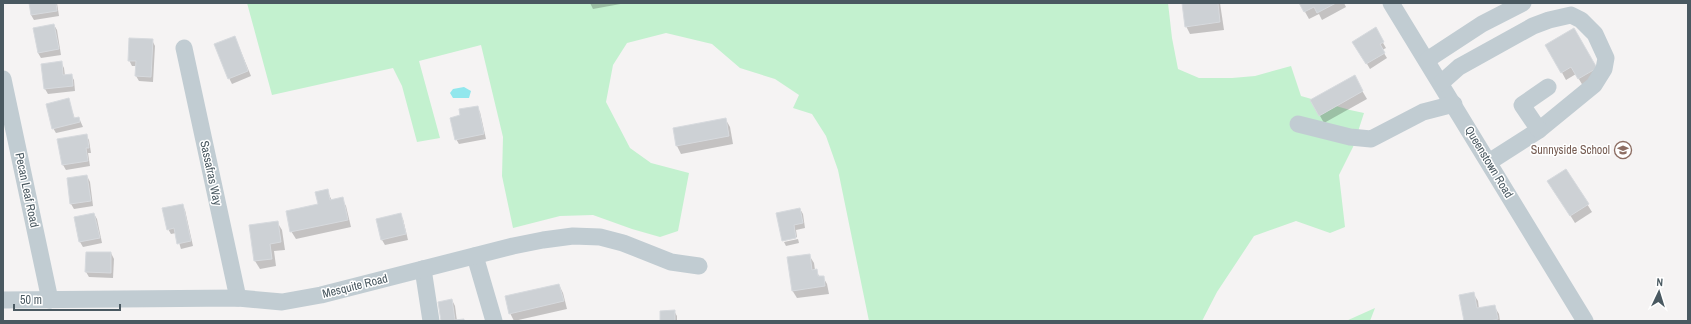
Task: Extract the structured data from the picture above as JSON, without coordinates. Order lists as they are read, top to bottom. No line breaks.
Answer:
{"streets":{"street":["Queenstown Road","Sassafras Way","Pecan Leaf Road","Mesquite Road"]},"crossings":[["Sassafras Way","Mesquite Road"],["Pecan Leaf Road","Mesquite Road"]],"places":{"school or university":["Sunnyside School"]},"scale_bar":"50 m","north":"top"}
